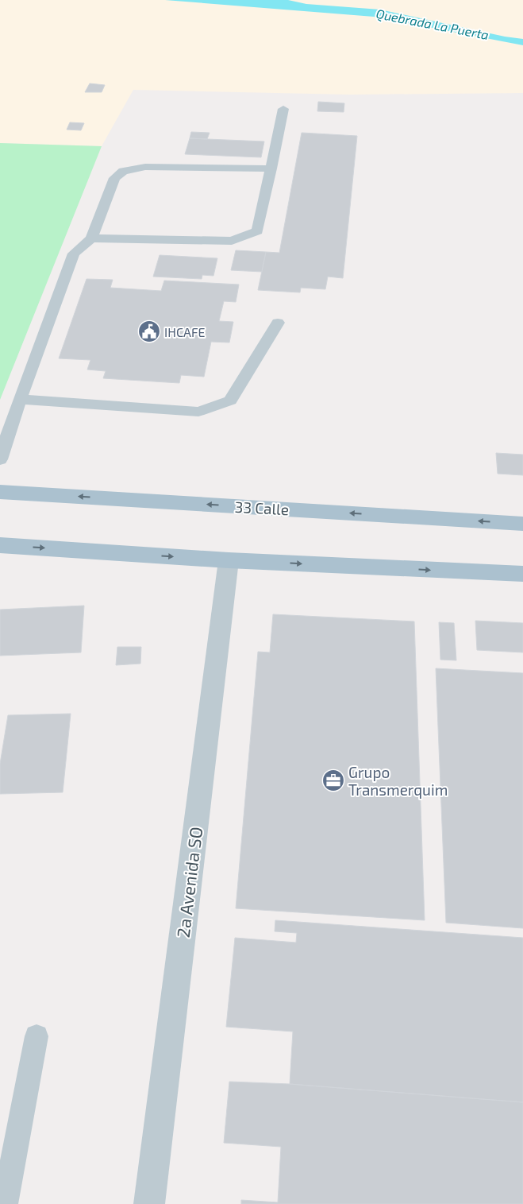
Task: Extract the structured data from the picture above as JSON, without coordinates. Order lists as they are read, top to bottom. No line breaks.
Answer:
{"streets":{"main road":["33 Calle"],"street":["2a Avenida SO"]},"water":["Quebrada La Puerta"],"places":{"public building":["IHCAFE"],"office":["Grupo Transmerquim"]}}
